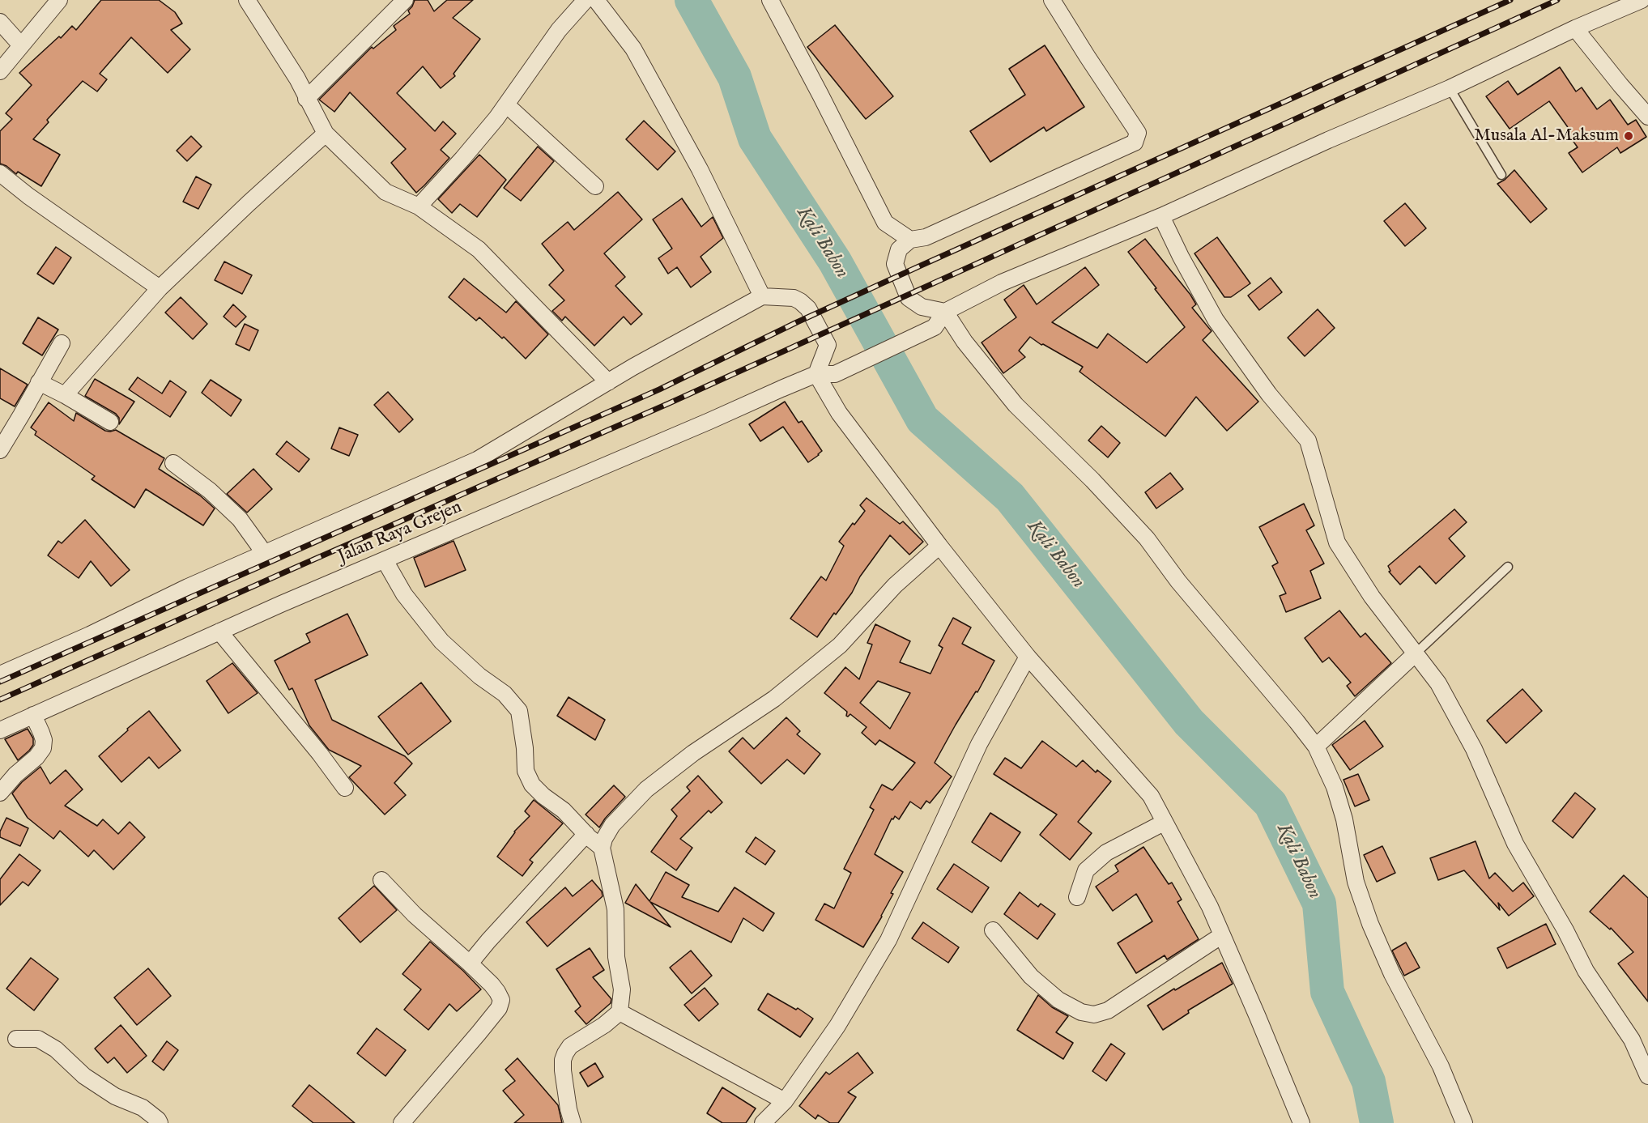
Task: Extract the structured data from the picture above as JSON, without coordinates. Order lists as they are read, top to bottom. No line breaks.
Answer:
{"streets":{"street":["Jalan Raya Grejen"]},"water":["Kali Babon"],"places":["Musala Al-Maksum"]}
